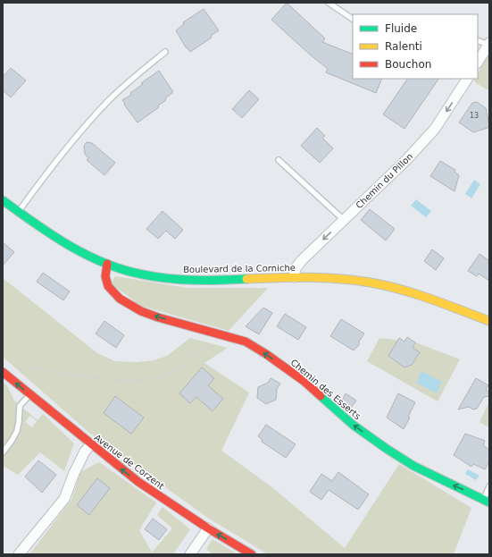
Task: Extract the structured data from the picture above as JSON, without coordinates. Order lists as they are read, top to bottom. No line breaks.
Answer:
{"streets":{"street":["Chemin du Pillon","Boulevard de la Corniche","Chemin des Esserts","Avenue de Corzent"]},"crossings":[["Chemin du Pillon","Boulevard de la Corniche"],["Boulevard de la Corniche","Chemin des Esserts"]],"one_way":["Chemin du Pillon","Chemin des Esserts","Avenue de Corzent"],"house_numbers":["13"],"legend":["Fluide","Ralenti","Bouchon"]}
